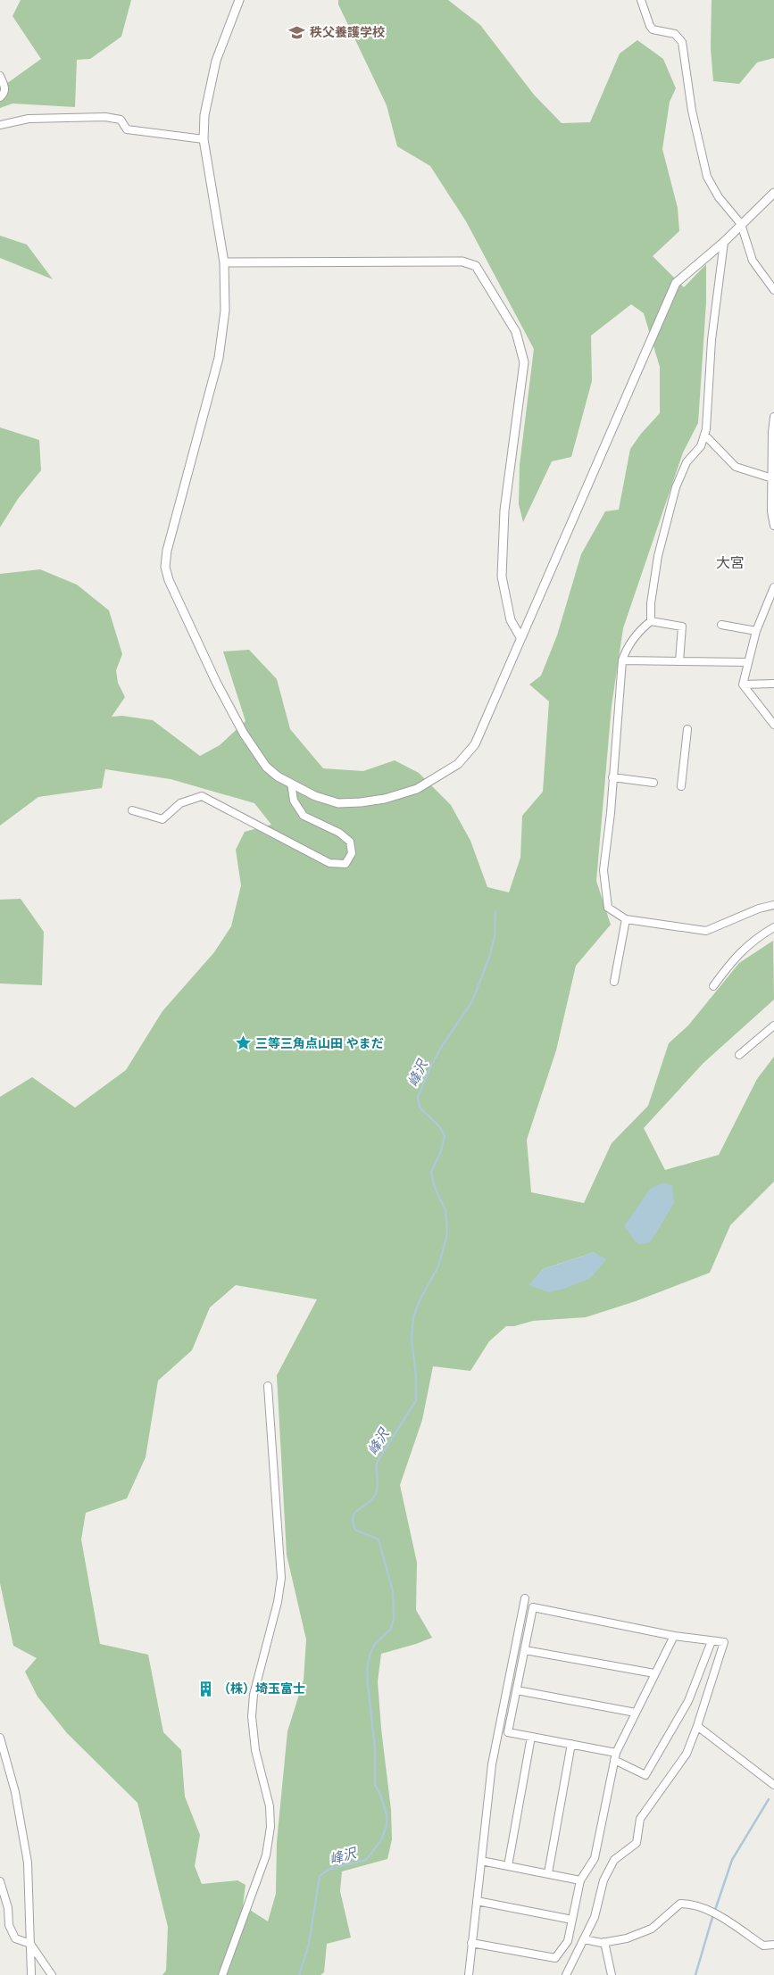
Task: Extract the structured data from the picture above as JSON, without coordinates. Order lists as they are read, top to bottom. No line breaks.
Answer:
{"districts":["大宮"],"water":["峰沢"],"places":{"school or university":["秩父養護学校"],"place":["三等三角点山田 やまだ"],"building":["（株）埼玉富士"]}}
